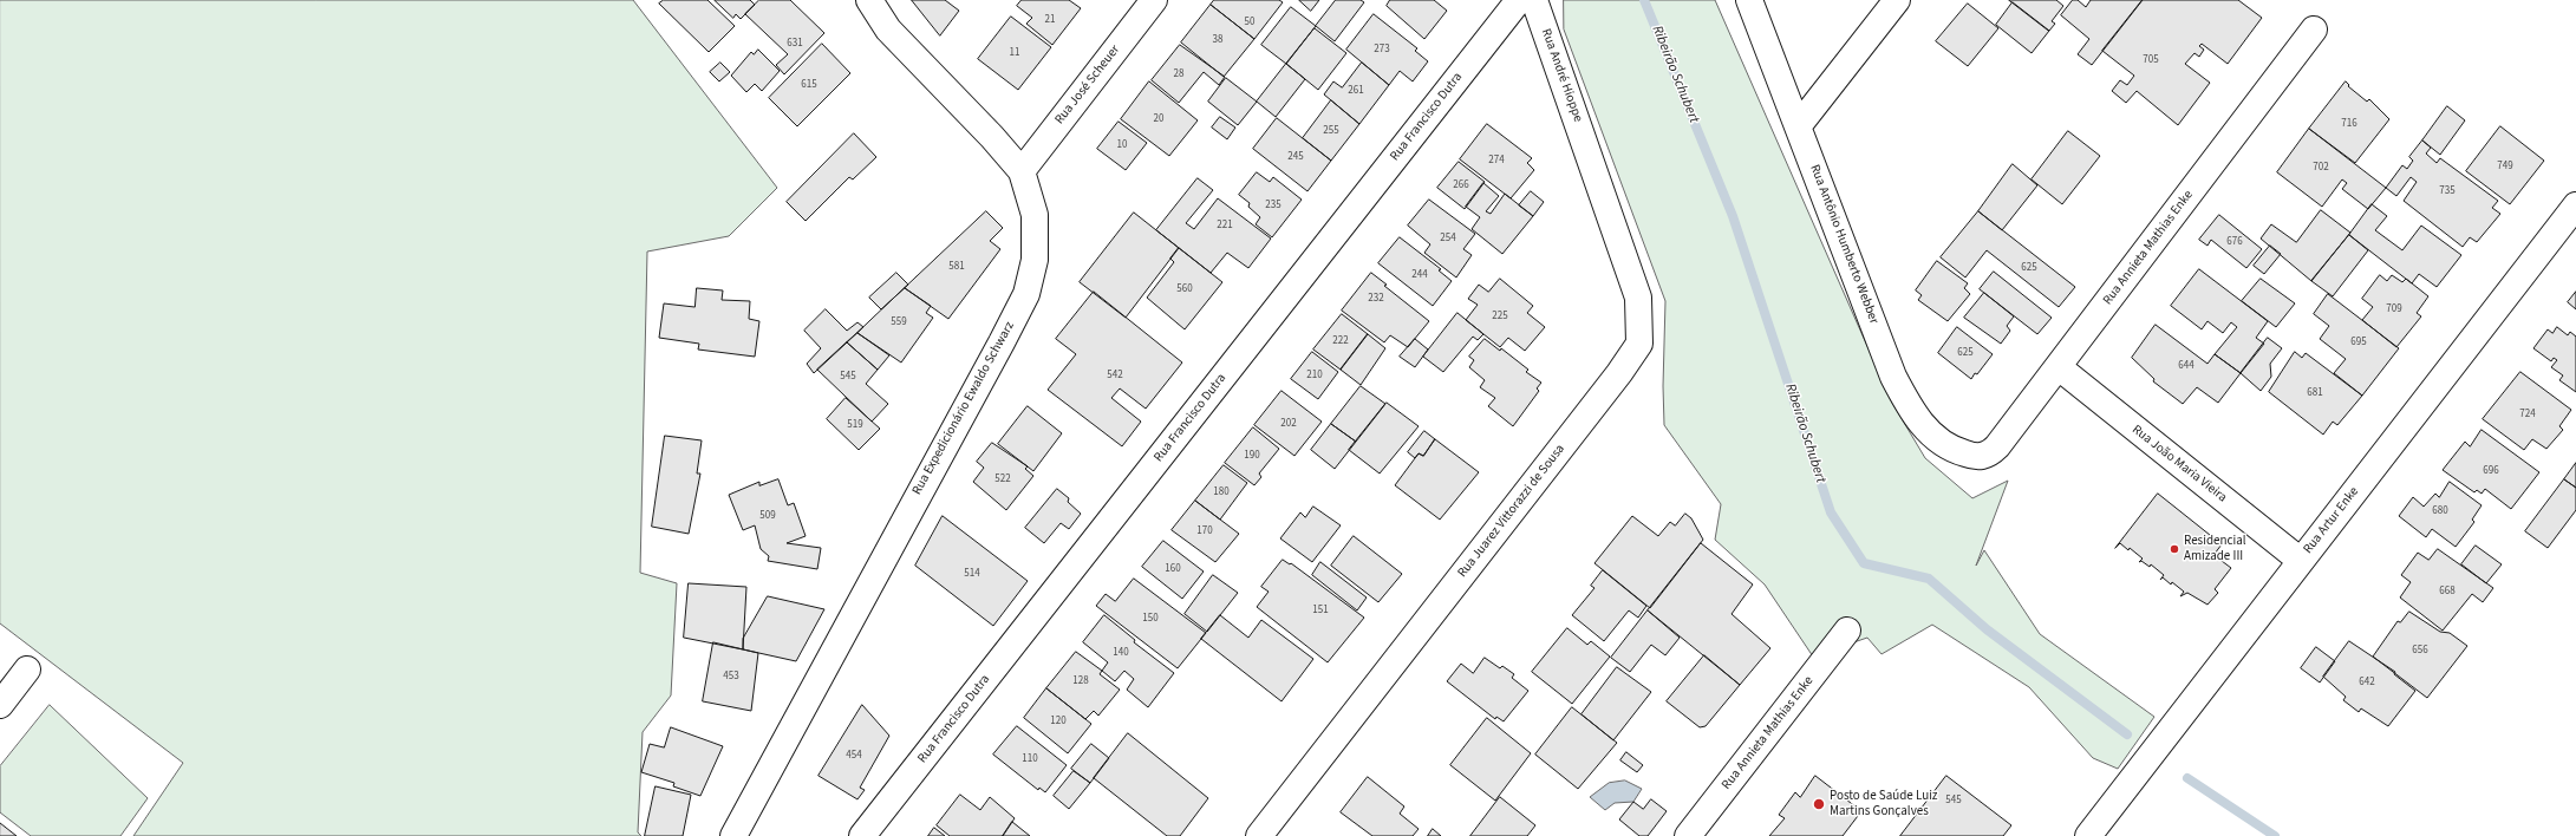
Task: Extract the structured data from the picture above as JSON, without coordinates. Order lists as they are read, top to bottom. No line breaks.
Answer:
{"streets":{"street":["Rua André Hioppe","Rua José Scheuer","Rua Francisco Dutra","Rua Antônio Humberto Webber","Rua Annieta Mathias Enke","Rua Expedicionário Ewaldo Schwarz","Rua João Maria Vieira","Rua Juarez Vittorazzi de Sousa","Rua Artur Enke"]},"crossings":[["Rua André Hioppe","Rua Juarez Vittorazzi de Sousa"],["Rua José Scheuer","Rua Expedicionário Ewaldo Schwarz"],["Rua Antônio Humberto Webber","Rua Annieta Mathias Enke"],["Rua Annieta Mathias Enke","Rua João Maria Vieira"],["Rua João Maria Vieira","Rua Artur Enke"]],"water":["Ribeirão Schubert"],"places":["Residencial Amizade III","Posto de Saúde Luiz Martins Gonçalves"],"house_numbers":["21","50","38","631","273","11","705","28","615","261","20","716","255","10","245","274","749","702","266","735","235","221","254","676","581","625","244","560","232","709","225","559","222","695","625","644","542","210","545","681","724","202","519","190","696","522","180","680","509","170","160","514","668","151","150","656","140","453","128","642","120","454","110","545"]}
